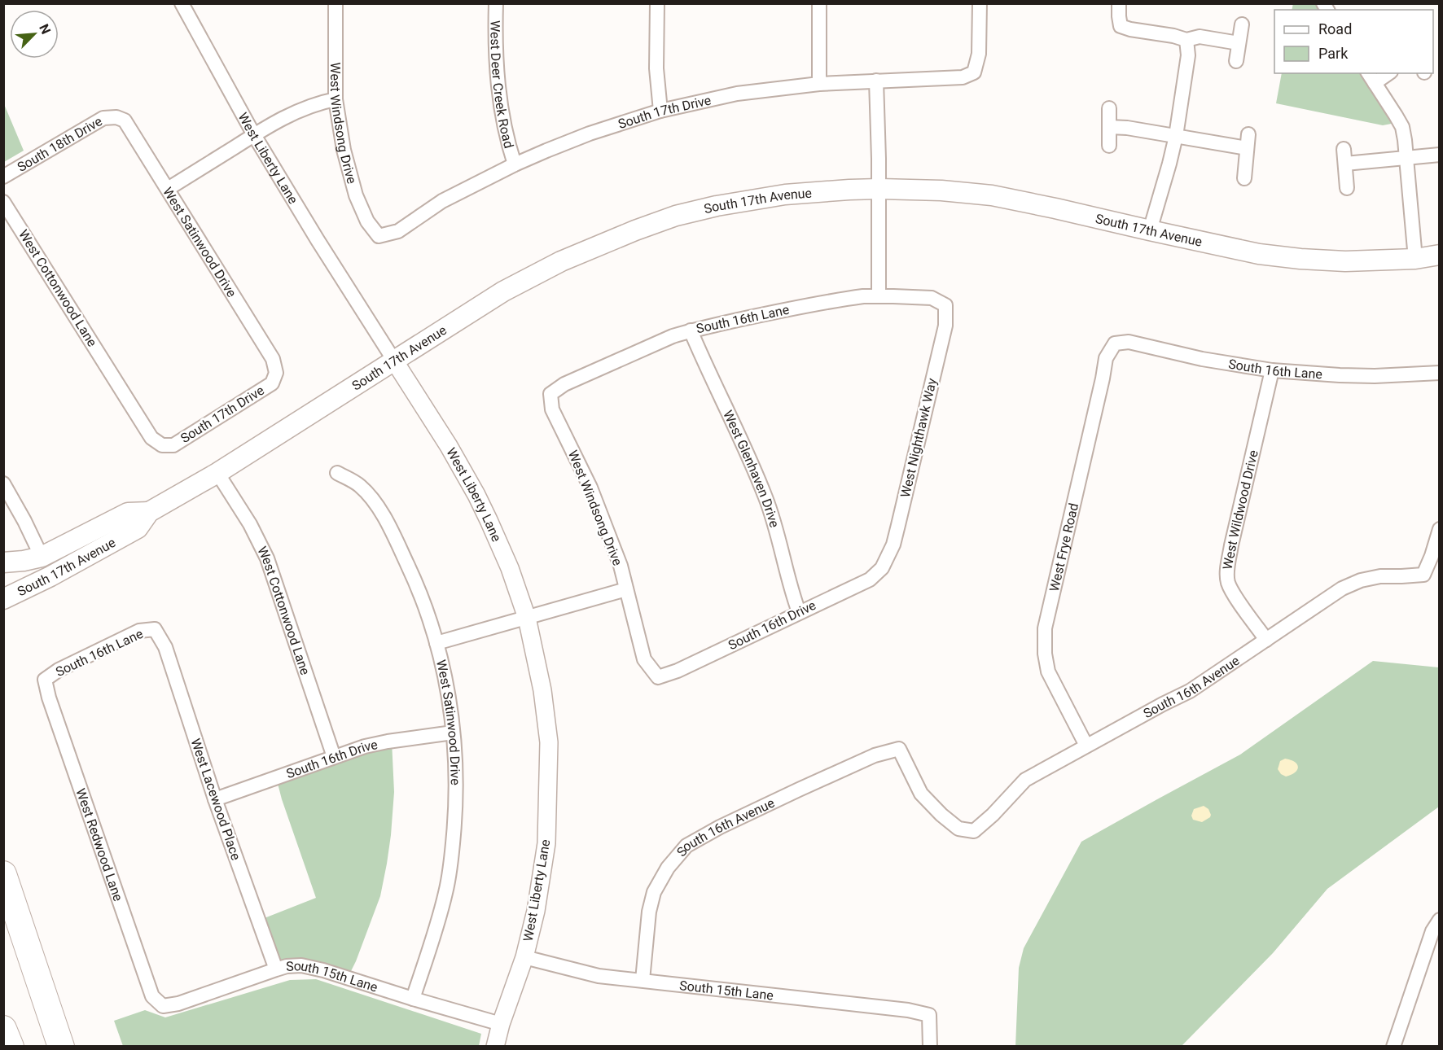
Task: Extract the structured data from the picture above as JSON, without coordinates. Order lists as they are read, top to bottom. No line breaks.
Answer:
{"streets":{"main road":["South 17th Avenue"],"street":["West Deer Creek Road","South 17th Drive","West Windsong Drive","South 18th Drive","West Liberty Lane","West Satinwood Drive","West Cottonwood Lane","South 16th Lane","West Nighthawk Way","West Glenhaven Drive","West Wildwood Drive","West Frye Road","South 16th Drive","South 16th Avenue","West Lacewood Place","West Redwood Lane","South 15th Lane"]},"crossings":[["West Deer Creek Road","South 17th Drive"],["South 17th Drive","West Windsong Drive"],["South 17th Drive","West Satinwood Drive"],["South 17th Drive","West Cottonwood Lane"],["West Windsong Drive","South 16th Lane"],["West Windsong Drive","South 16th Drive"],["South 18th Drive","West Satinwood Drive"],["West Liberty Lane","South 17th Avenue"],["West Liberty Lane","South 15th Lane"],["South 17th Avenue","West Cottonwood Lane"],["West Satinwood Drive","South 16th Drive"],["West Satinwood Drive","South 15th Lane"],["West Cottonwood Lane","South 16th Drive"],["South 16th Lane","West Nighthawk Way"],["South 16th Lane","West Glenhaven Drive"],["South 16th Lane","West Wildwood Drive"],["South 16th Lane","West Frye Road"],["South 16th Lane","West Lacewood Place"],["South 16th Lane","West Redwood Lane"],["West Nighthawk Way","South 16th Drive"],["West Glenhaven Drive","South 16th Drive"],["West Wildwood Drive","South 16th Avenue"],["West Frye Road","South 16th Avenue"],["South 16th Drive","West Lacewood Place"],["South 16th Avenue","South 15th Lane"],["West Lacewood Place","South 15th Lane"],["West Redwood Lane","South 15th Lane"]],"legend":["Road","Park"],"north":"top right"}
